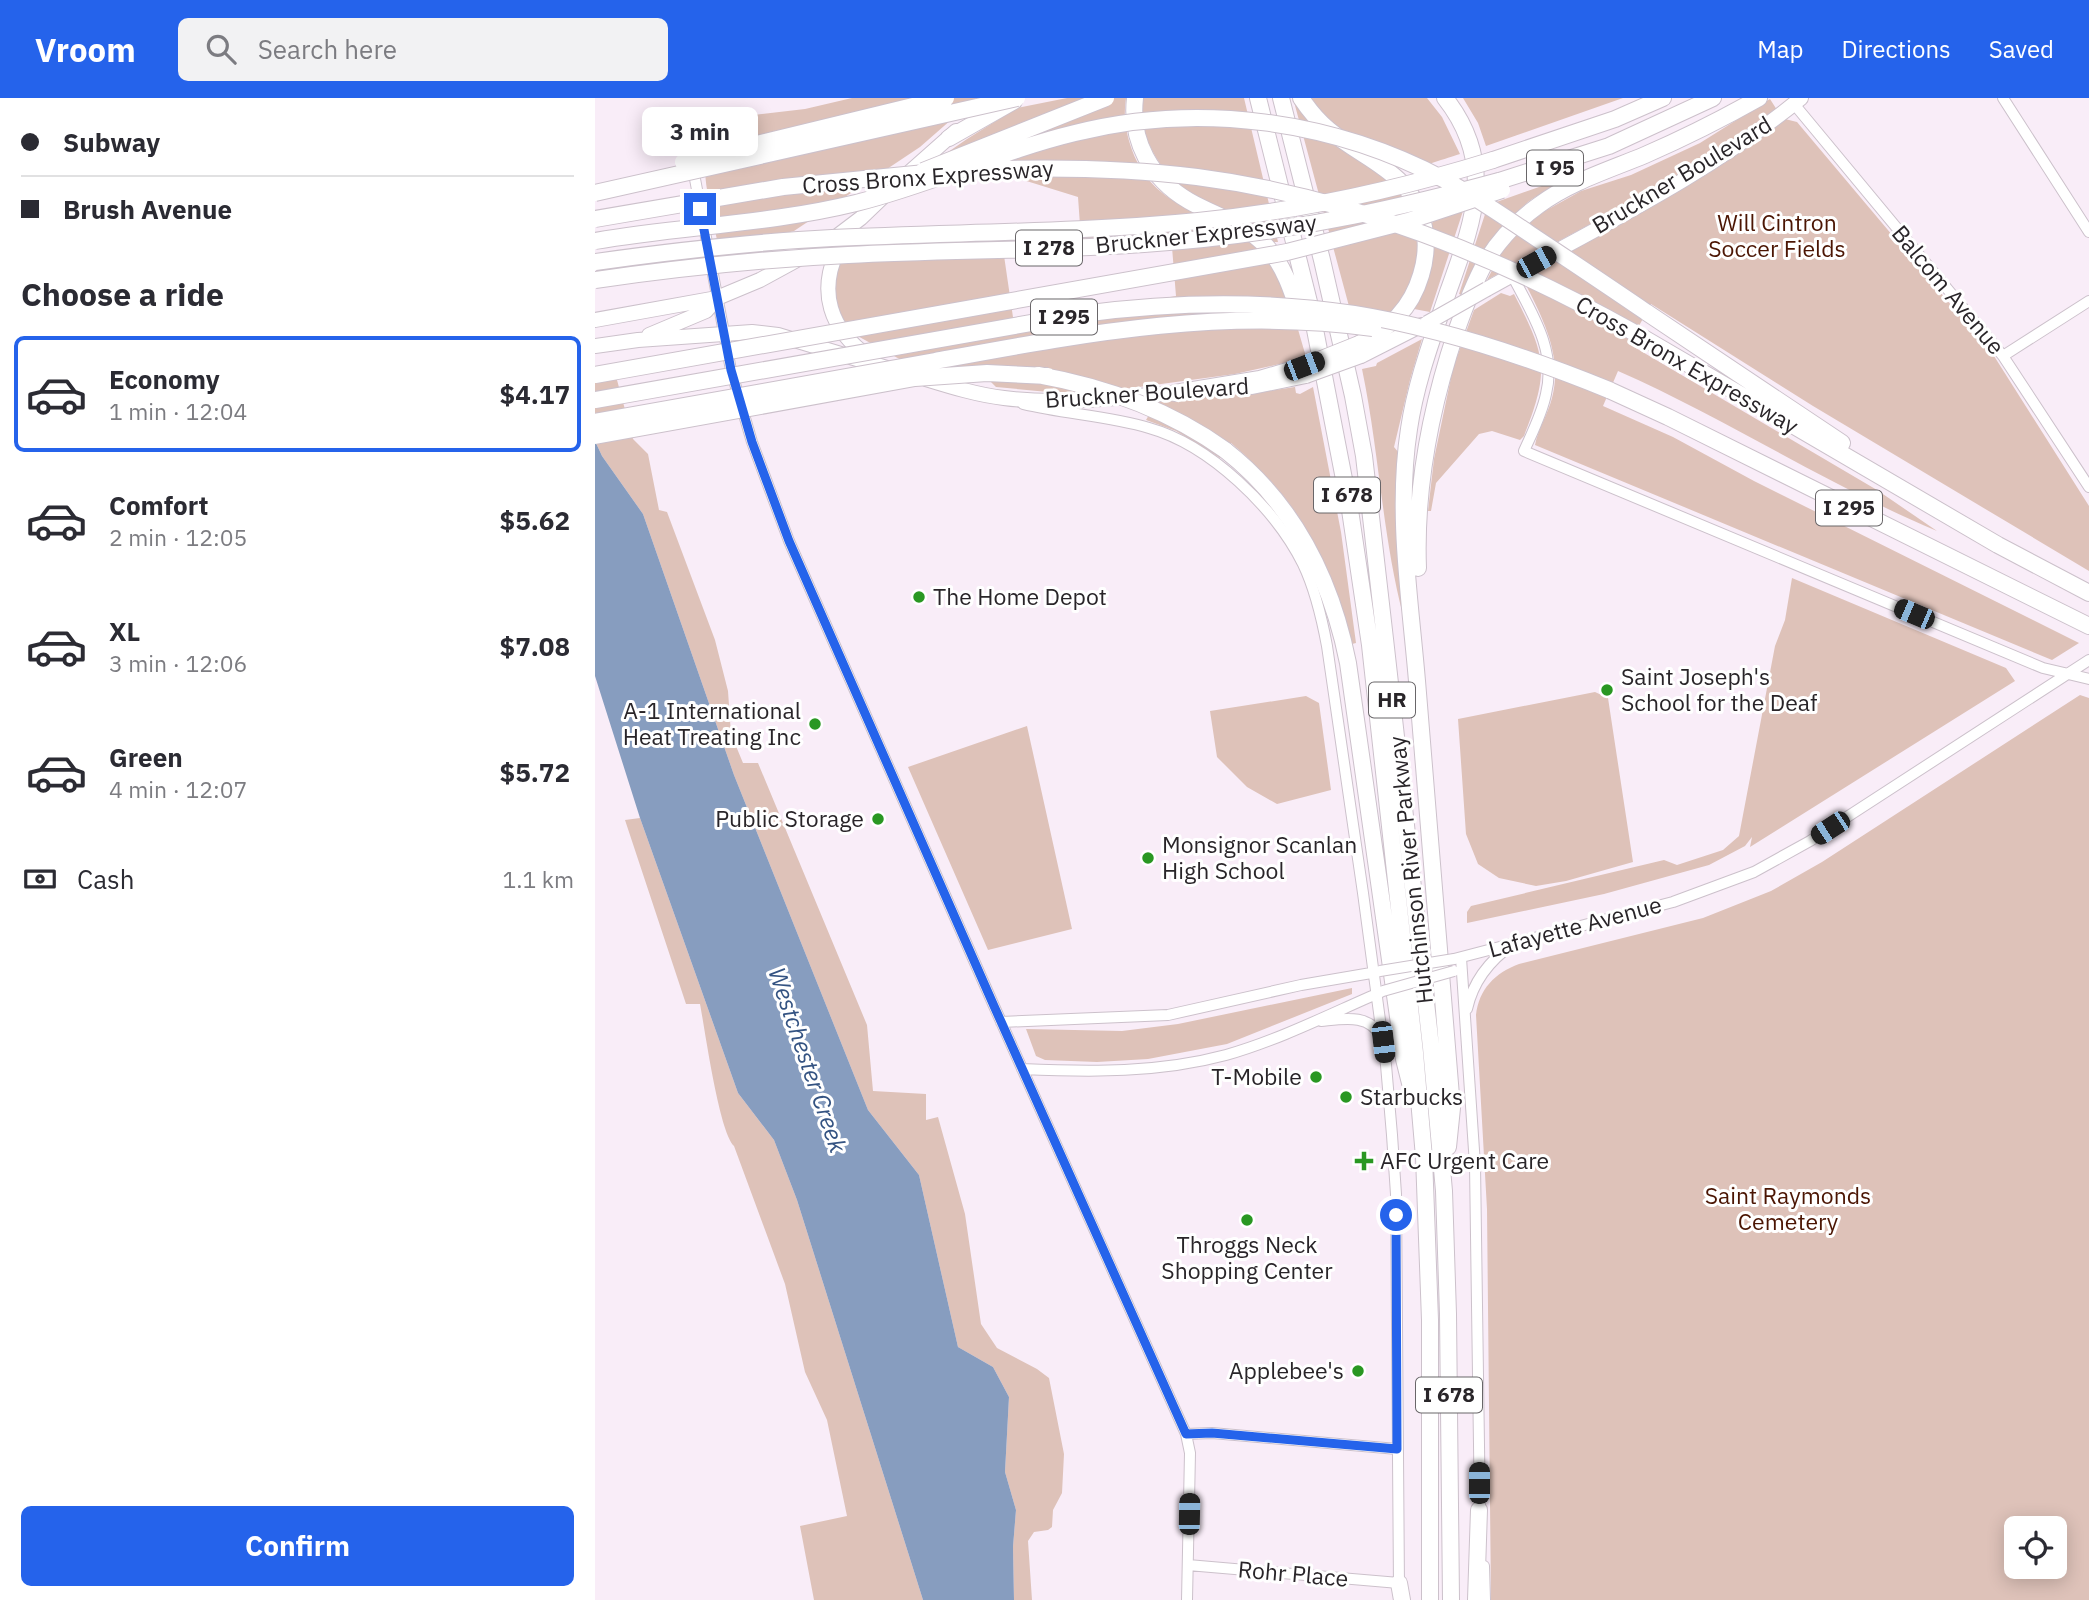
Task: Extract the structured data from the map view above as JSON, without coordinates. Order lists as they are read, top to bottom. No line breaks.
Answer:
{"streets":{"highway":["I 95","Cross Bronx Expressway","Bruckner Expressway","I 278","I 295","I 678","HR","Hutchinson River Parkway"],"main road":["Bruckner Boulevard"],"street":["Balcom Avenue","Lafayette Avenue","Rohr Place"]},"crossings":[["I 95","Bruckner Expressway"],["Bruckner Boulevard","Balcom Avenue"],["I 678","Hutchinson River Parkway"]],"water":["Westchester Creek"],"parks":["Will Cintron Soccer Fields","Saint Raymonds Cemetery"],"places":{"other":["The Home Depot","Saint Joseph's School for the Deaf","A-1 International Heat Treating Inc","Public Storage","Monsignor Scanlan High School","T-Mobile","Starbucks","Throggs Neck Shopping Center","Applebee's"],"health":["AFC Urgent Care"]},"page":{"header":"Vroom","search":"Search here","nav":["Map","Directions","Saved"],"banner":["Subway","Brush Avenue"],"bubble":"3 min","heading":"Choose a ride","list":[{"name":"Economy","note":"1 min · 12:04","value":"$4.17"},{"name":"Comfort","note":"2 min · 12:05","value":"$5.62"},{"name":"XL","note":"3 min · 12:06","value":"$7.08"},{"name":"Green","note":"4 min · 12:07","value":"$5.72"}],"pay":["Cash","1.1 km"],"buttons":"Confirm"}}
